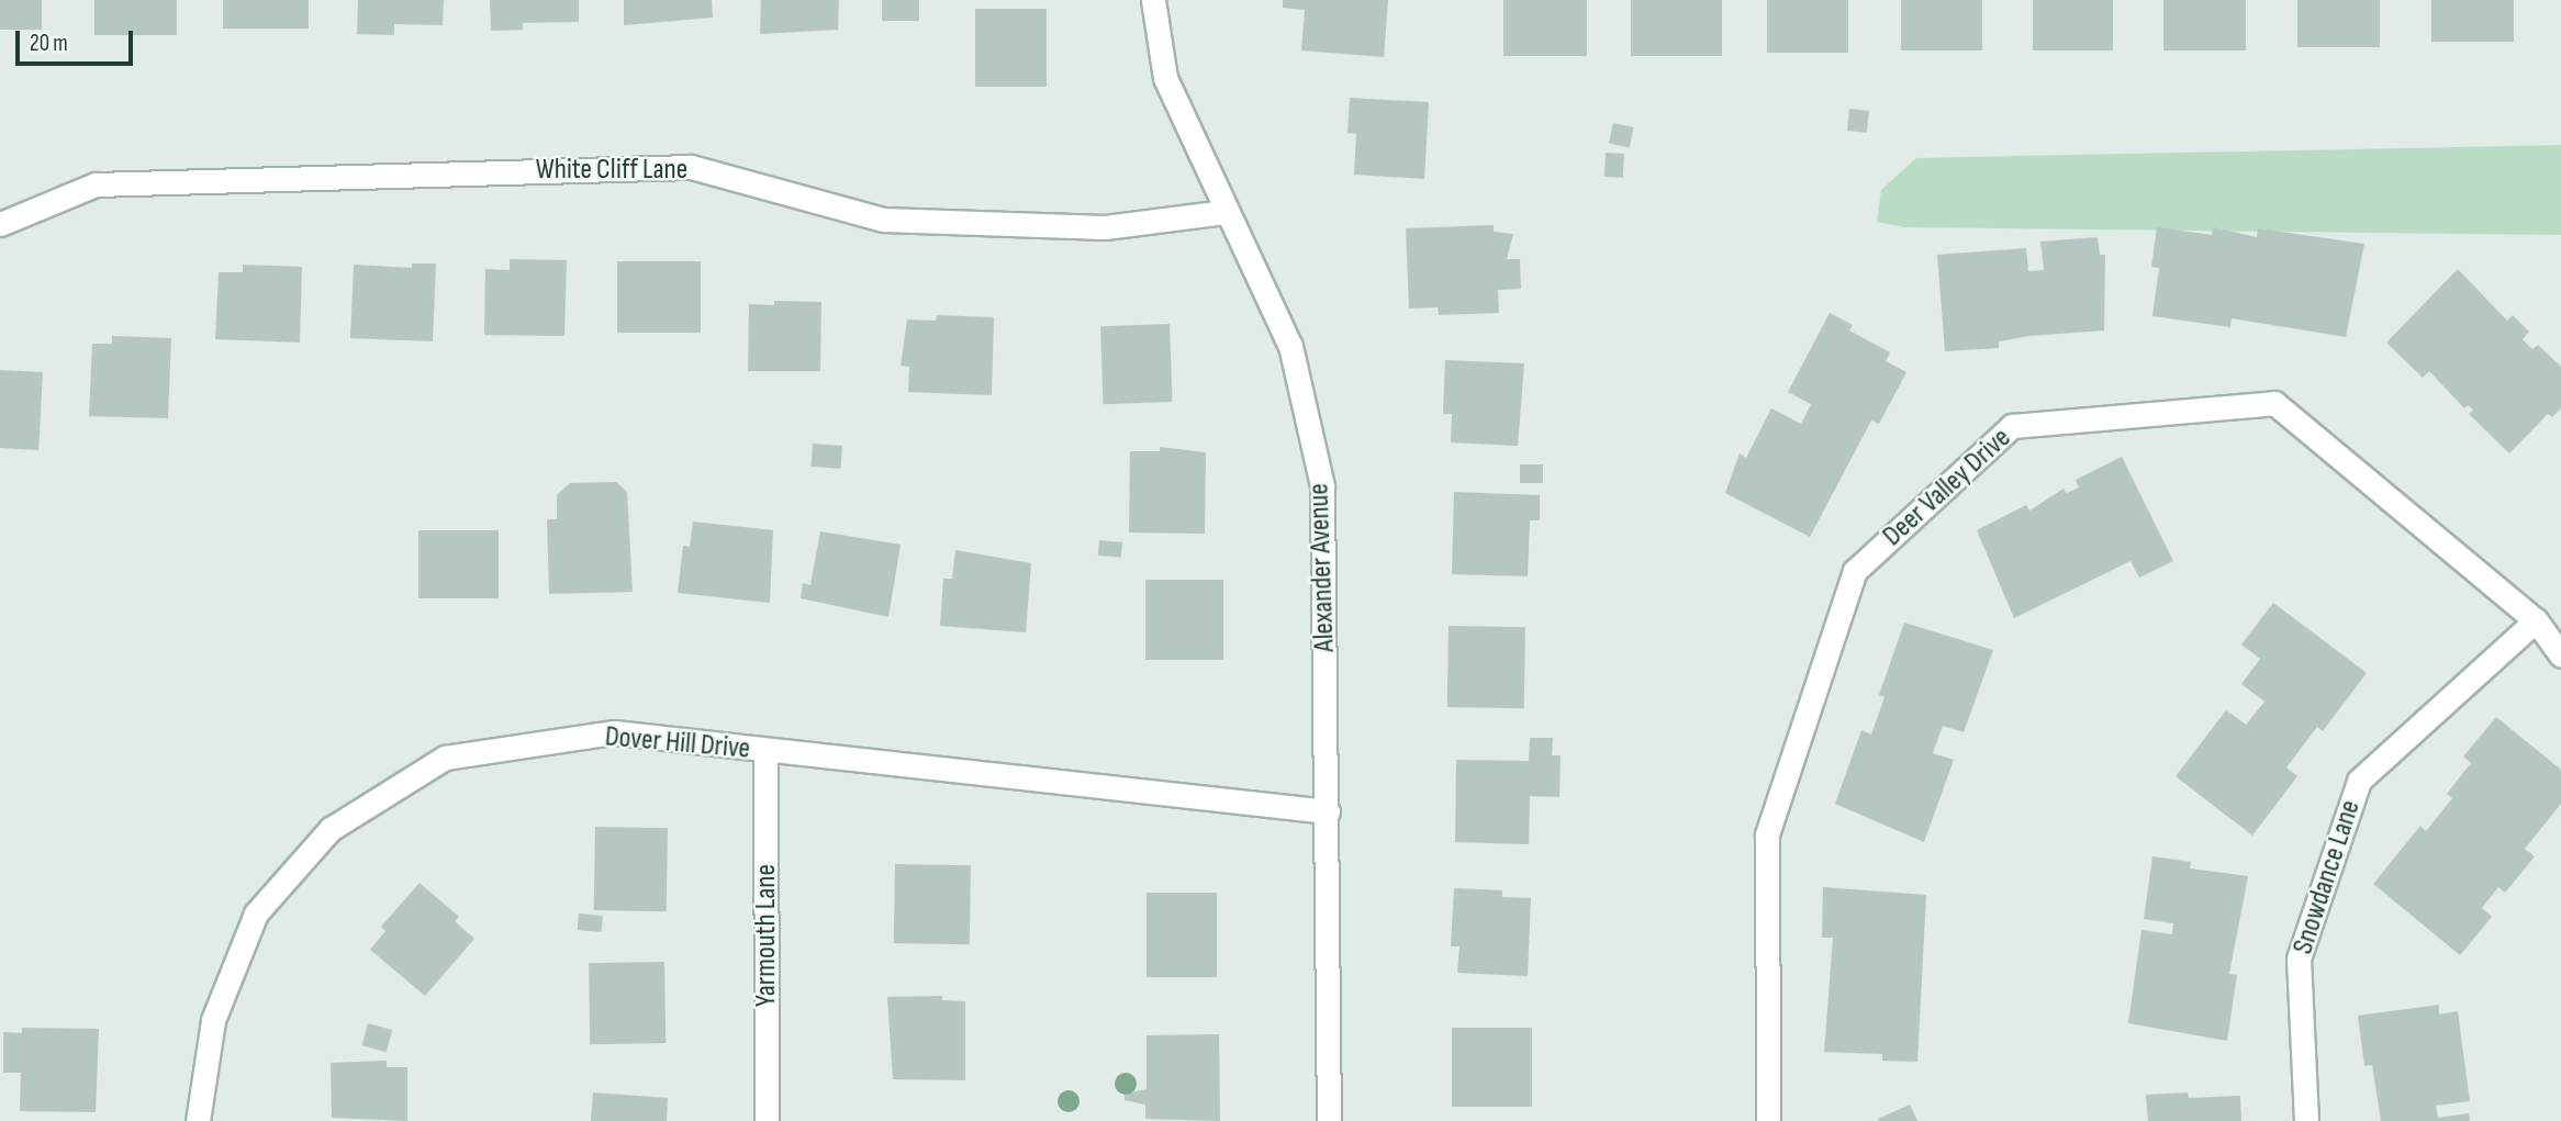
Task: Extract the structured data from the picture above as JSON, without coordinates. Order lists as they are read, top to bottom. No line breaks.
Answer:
{"streets":{"street":["White Cliff Lane","Deer Valley Drive","Alexander Avenue","Dover Hill Drive","Snowdance Lane","Yarmouth Lane"]},"crossings":[["White Cliff Lane","Alexander Avenue"],["Deer Valley Drive","Snowdance Lane"],["Alexander Avenue","Dover Hill Drive"],["Dover Hill Drive","Yarmouth Lane"]],"scale_bar":"20 m"}
